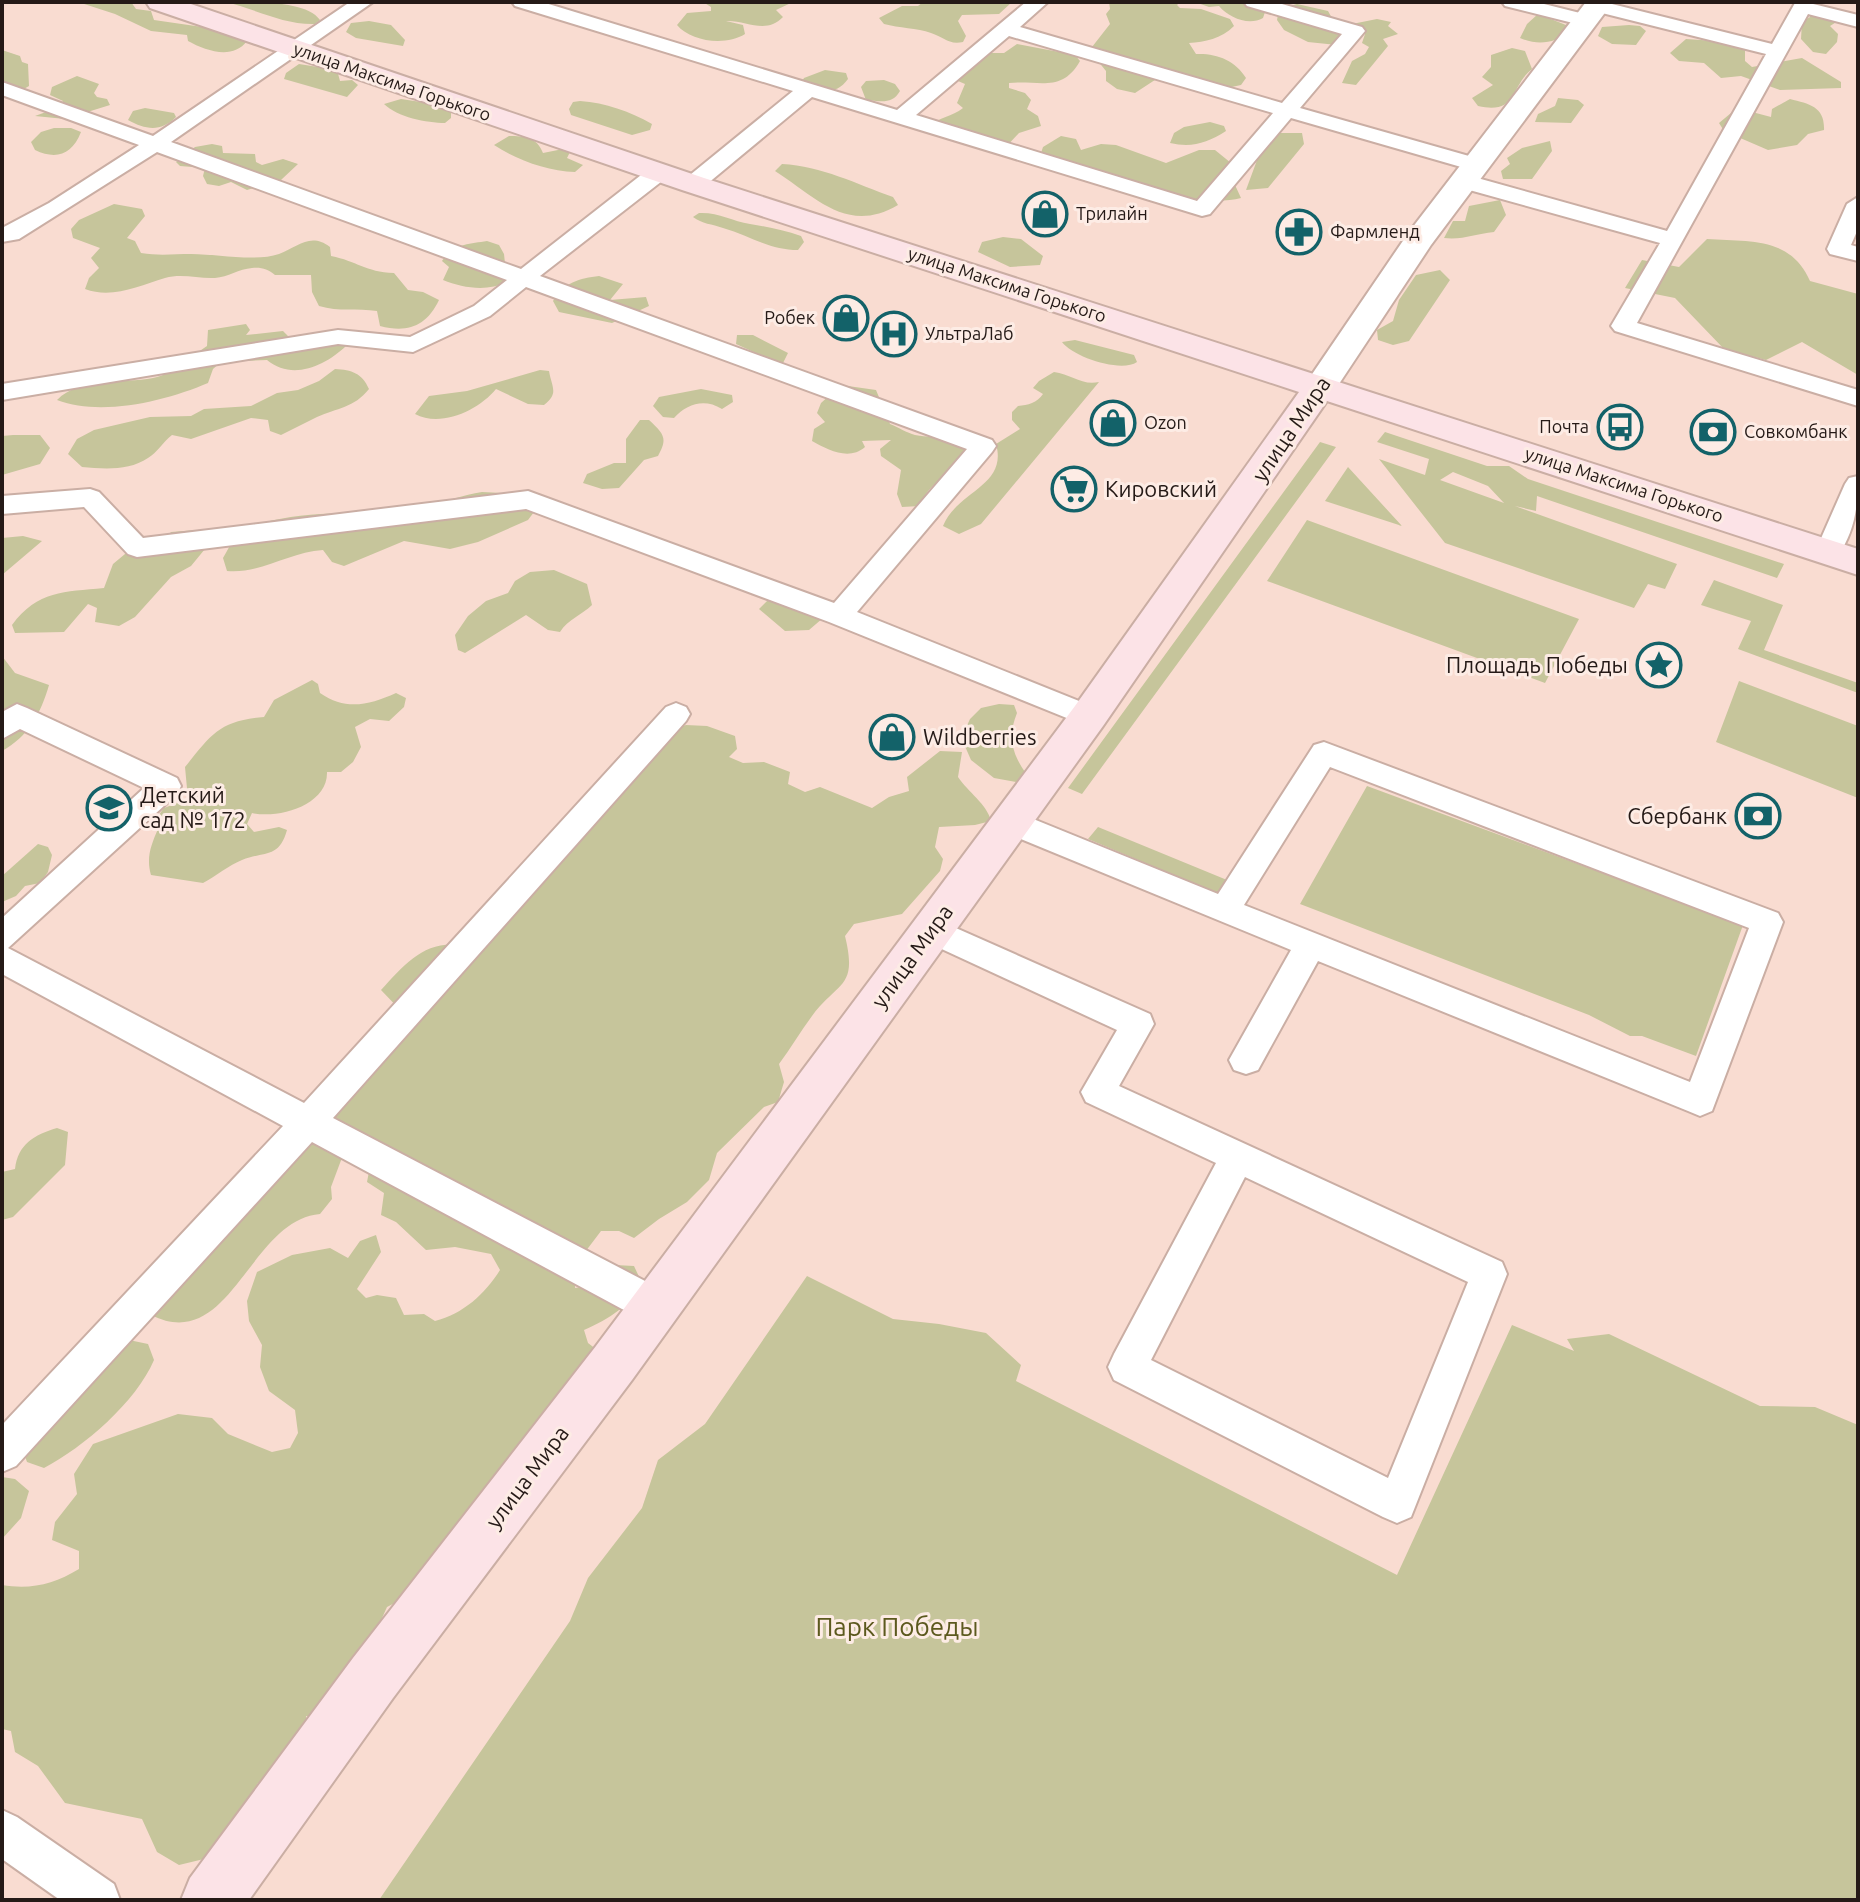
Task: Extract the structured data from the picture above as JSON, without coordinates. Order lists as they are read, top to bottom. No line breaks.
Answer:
{"streets":{"main road":["улица Максима Горького","улица Мира"]},"crossings":[["улица Максима Горького","улица Мира"]],"parks":["Парк Победы"],"places":{"shop":["Трилайн","Робек","Ozon","Wildberries"],"pharmacy":["Фармленд"],"hospital":["УльтраЛаб"],"bus stop":["Почта"],"bank":["Совкомбанк","Сбербанк"],"supermarket":["Кировский"],"place":["Площадь Победы"],"school or university":["Детский сад № 172"]}}
